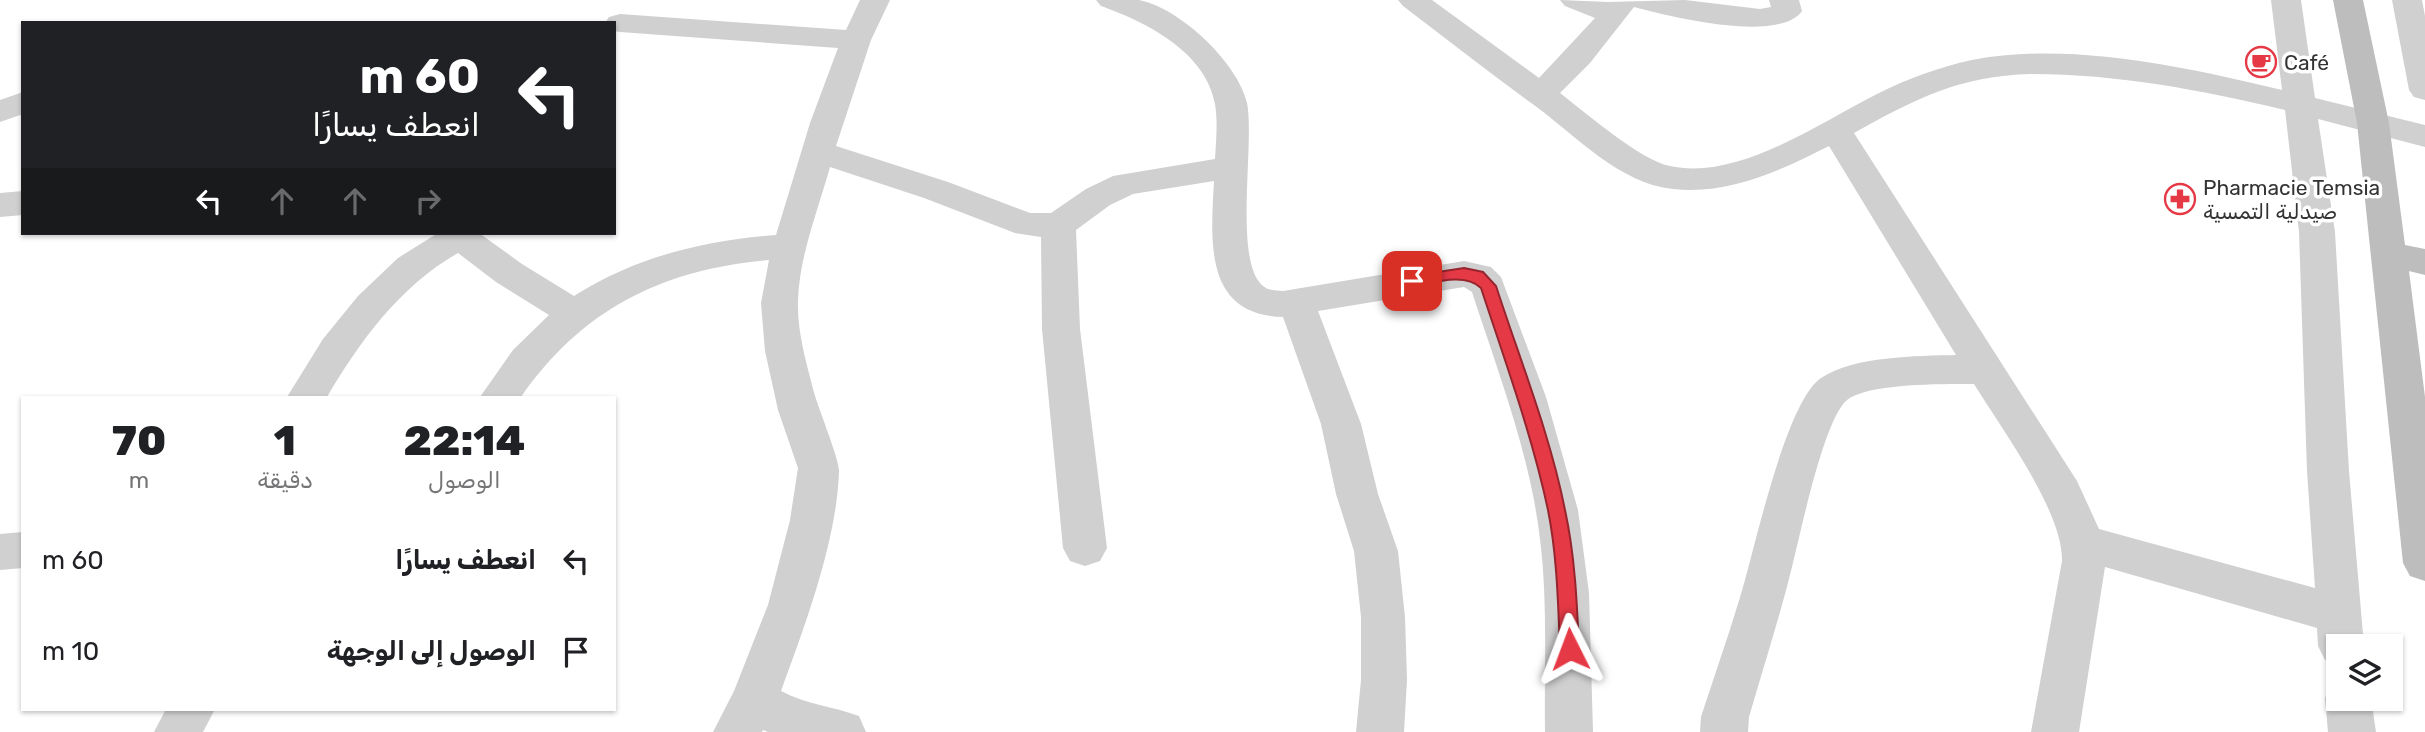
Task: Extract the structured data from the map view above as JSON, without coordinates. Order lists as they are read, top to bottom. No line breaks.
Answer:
{"places":{"cafe":["Café"],"pharmacy":["Pharmacie Temsia صيدلية التمسية"]},"page":{"turn":["60 m","انعطف يسارًا"],"eta":["22:14","الوصول","1","دقيقة","70","m"],"list":[{"name":"انعطف يسارًا","value":"60 m"},{"name":"الوصول إلى الوجهة","value":"10 m"}]}}
